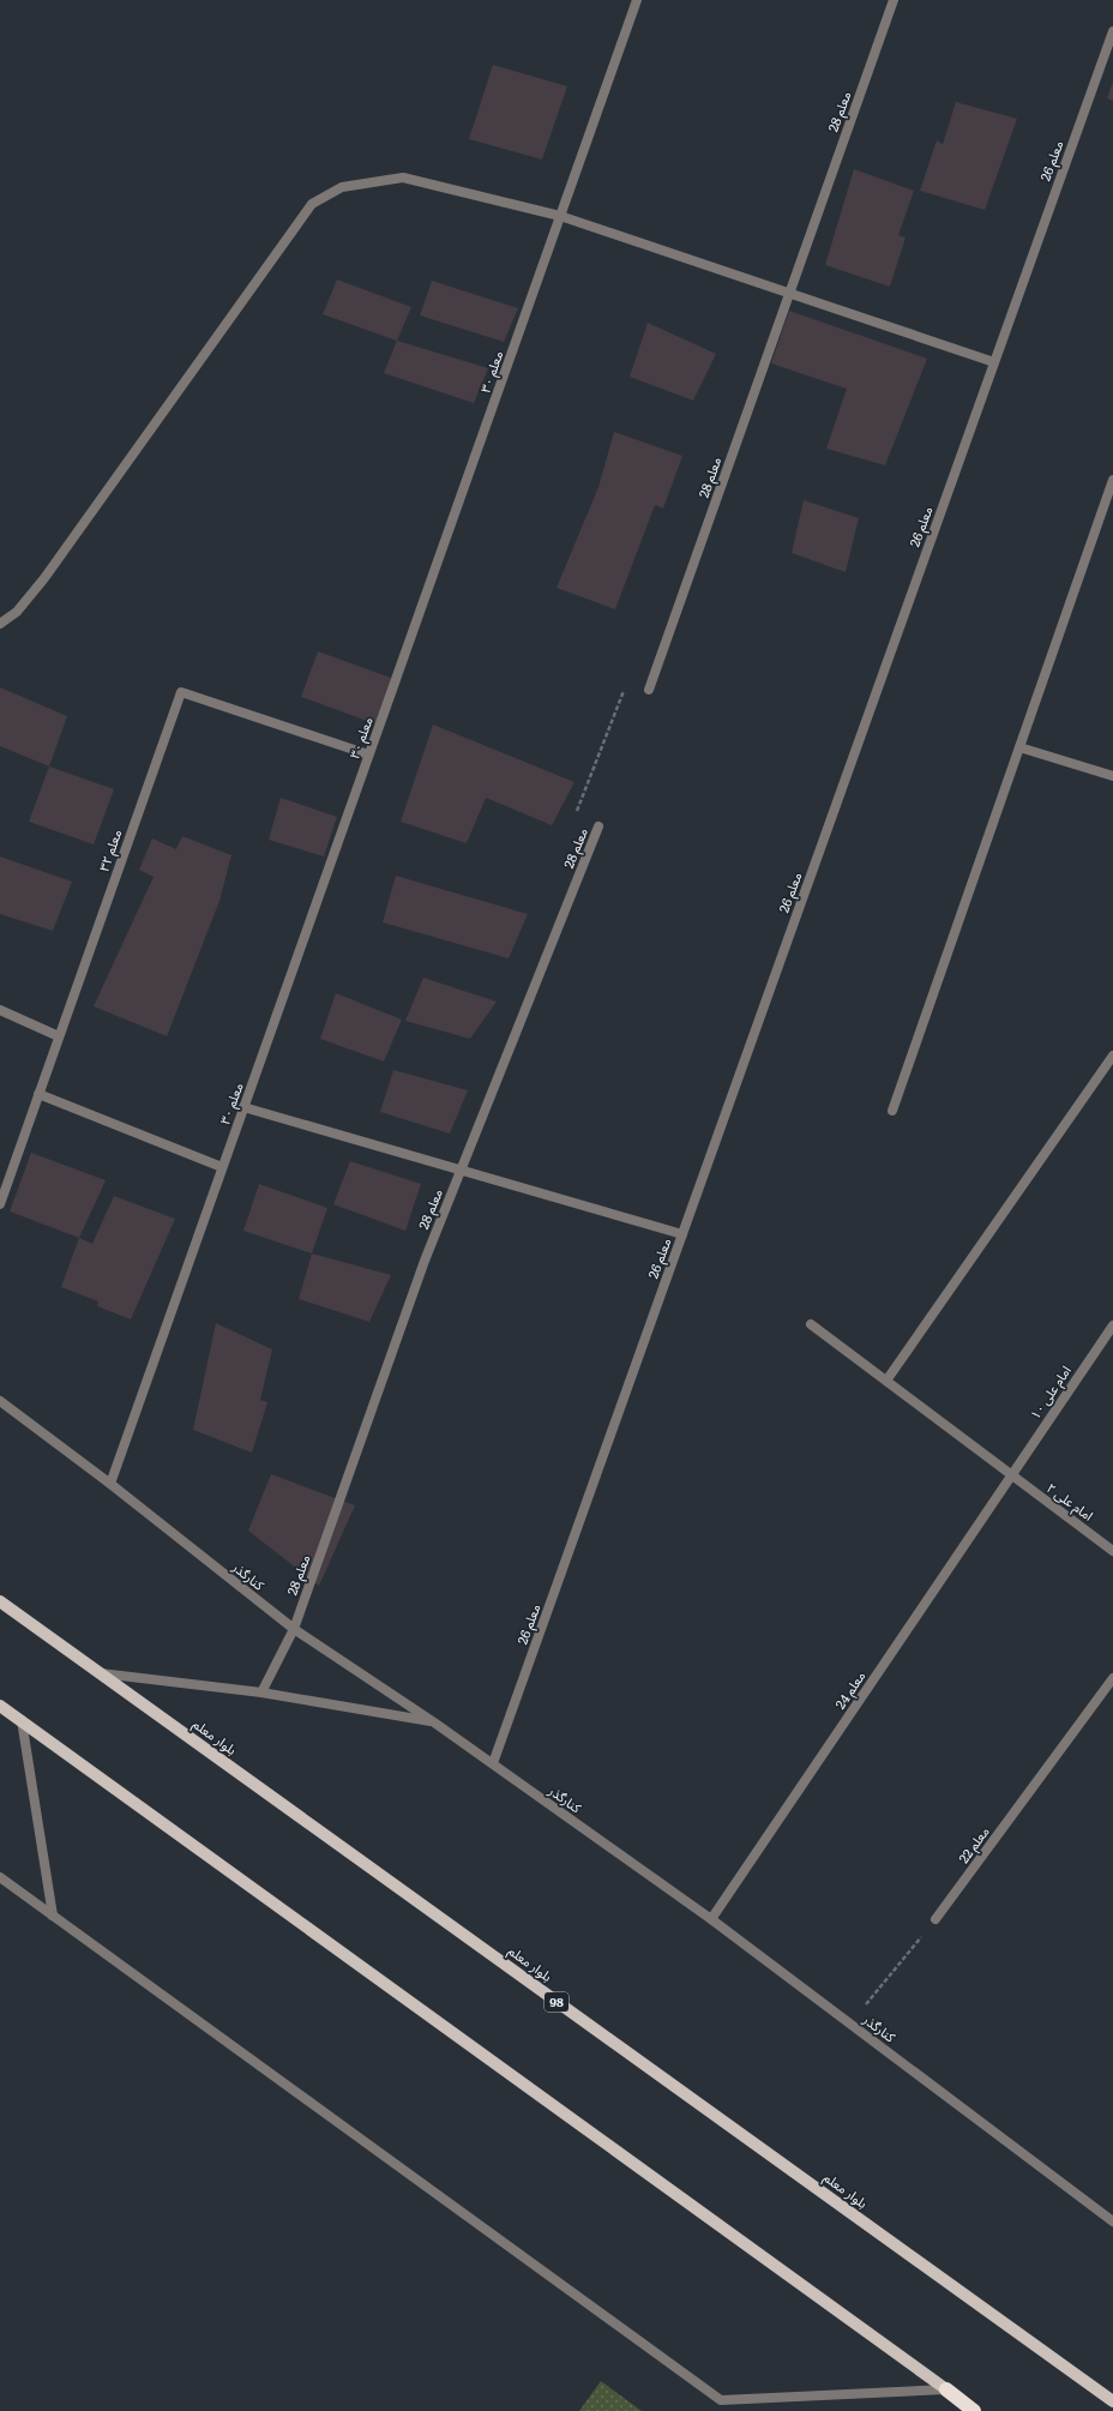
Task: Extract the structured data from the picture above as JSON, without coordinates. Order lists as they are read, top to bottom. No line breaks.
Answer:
{"streets":{"main road":["بلوار معلم","98"],"street":["معلم 28","معلم 26","معلم ۳۰","معلم ۳۲","امام علی ۱۰","امام علی ۲","کنارگذر","معلم 24","معلم 22"]},"crossings":[["معلم 28","کنارگذر"],["معلم 26","کنارگذر"],["معلم ۳۰","معلم ۳۲"],["معلم ۳۰","کنارگذر"],["امام علی ۱۰","امام علی ۲"],["امام علی ۱۰","معلم 24"],["امام علی ۲","معلم 24"],["کنارگذر","معلم 24"]]}
